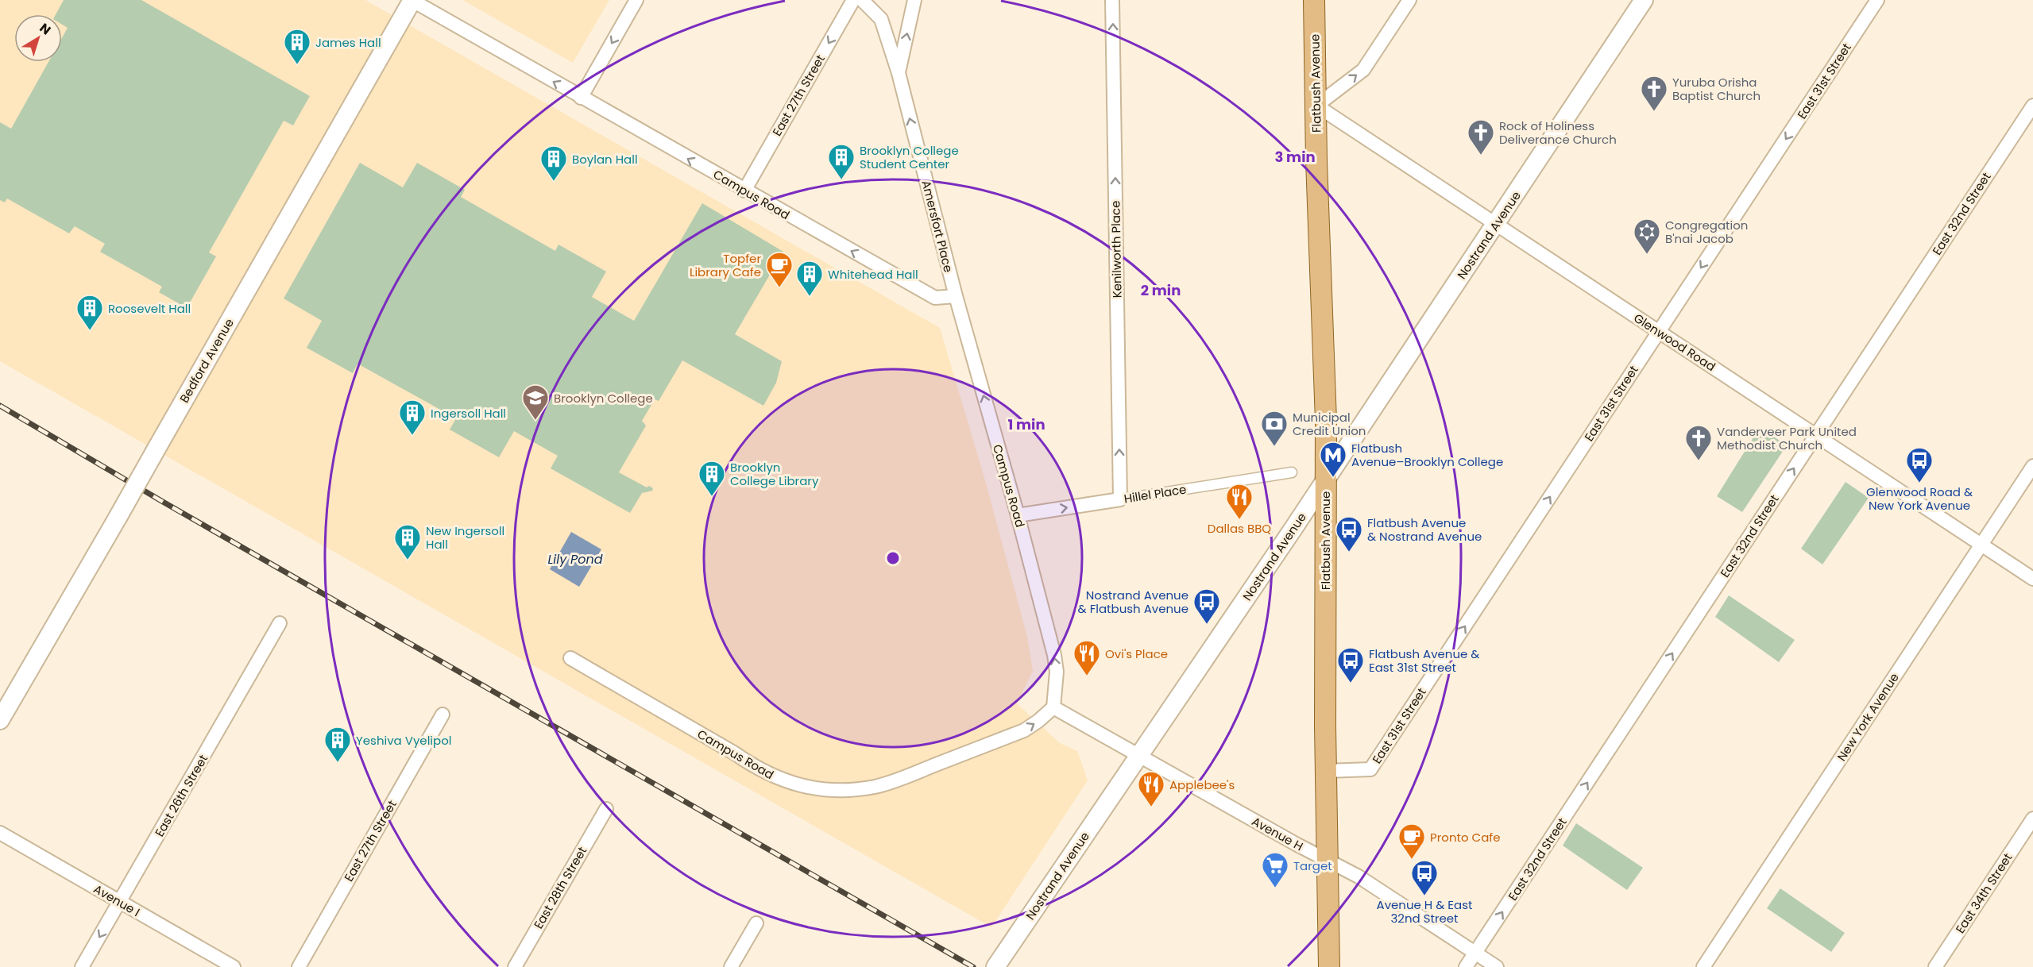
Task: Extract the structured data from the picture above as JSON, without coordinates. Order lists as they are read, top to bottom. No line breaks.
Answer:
{"streets":{"main road":["Flatbush Avenue","Nostrand Avenue","Bedford Avenue"],"street":["East 31st Street","East 27th Street","Campus Road","East 32nd Street","Amersfort Place","Kenilworth Place","Glenwood Road","Hillel Place","New York Avenue","East 26th Street","Avenue H","East 28th Street","East 34th Street","Avenue I"]},"crossings":[["East 31st Street","Flatbush Avenue"],["East 31st Street","Glenwood Road"],["Flatbush Avenue","Nostrand Avenue"],["Flatbush Avenue","Glenwood Road"],["Flatbush Avenue","Avenue H"],["East 27th Street","Campus Road"],["Campus Road","Amersfort Place"],["Campus Road","Bedford Avenue"],["Campus Road","Hillel Place"],["Campus Road","Avenue H"],["East 32nd Street","Glenwood Road"],["East 32nd Street","Avenue H"],["Nostrand Avenue","Glenwood Road"],["Nostrand Avenue","Avenue H"],["Kenilworth Place","Hillel Place"],["Glenwood Road","New York Avenue"],["East 26th Street","Avenue I"]],"one_way":["East 27th Street","East 32nd Street","Amersfort Place","Kenilworth Place","Hillel Place"],"water":["Lily Pond"],"places":{"building":["James Hall","Brooklyn College Student Center","Boylan Hall","Whitehead Hall","Roosevelt Hall","Ingersoll Hall","Brooklyn College Library","New Ingersoll Hall","Yeshiva Vyelipol"],"church":["Yuruba Orisha Baptist Church","Rock of Holiness Deliverance Church","Vanderveer Park United Methodist Church"],"synagogue":["Congregation B'nai Jacob"],"cafe":["Topfer Library Cafe","Pronto Cafe"],"school or university":["Brooklyn College"],"bank":["Municipal Credit Union"],"metro station":["Flatbush Avenue–Brooklyn College"],"bus stop":["Glenwood Road & New York Avenue","Flatbush Avenue & Nostrand Avenue","Nostrand Avenue & Flatbush Avenue","Flatbush Avenue & East 31st Street","Avenue H & East 32nd Street"],"restaurant":["Dallas BBQ","Ovi's Place","Applebee's"],"supermarket":["Target"]},"north":"top right","rings":["3 min","2 min","1 min"]}
